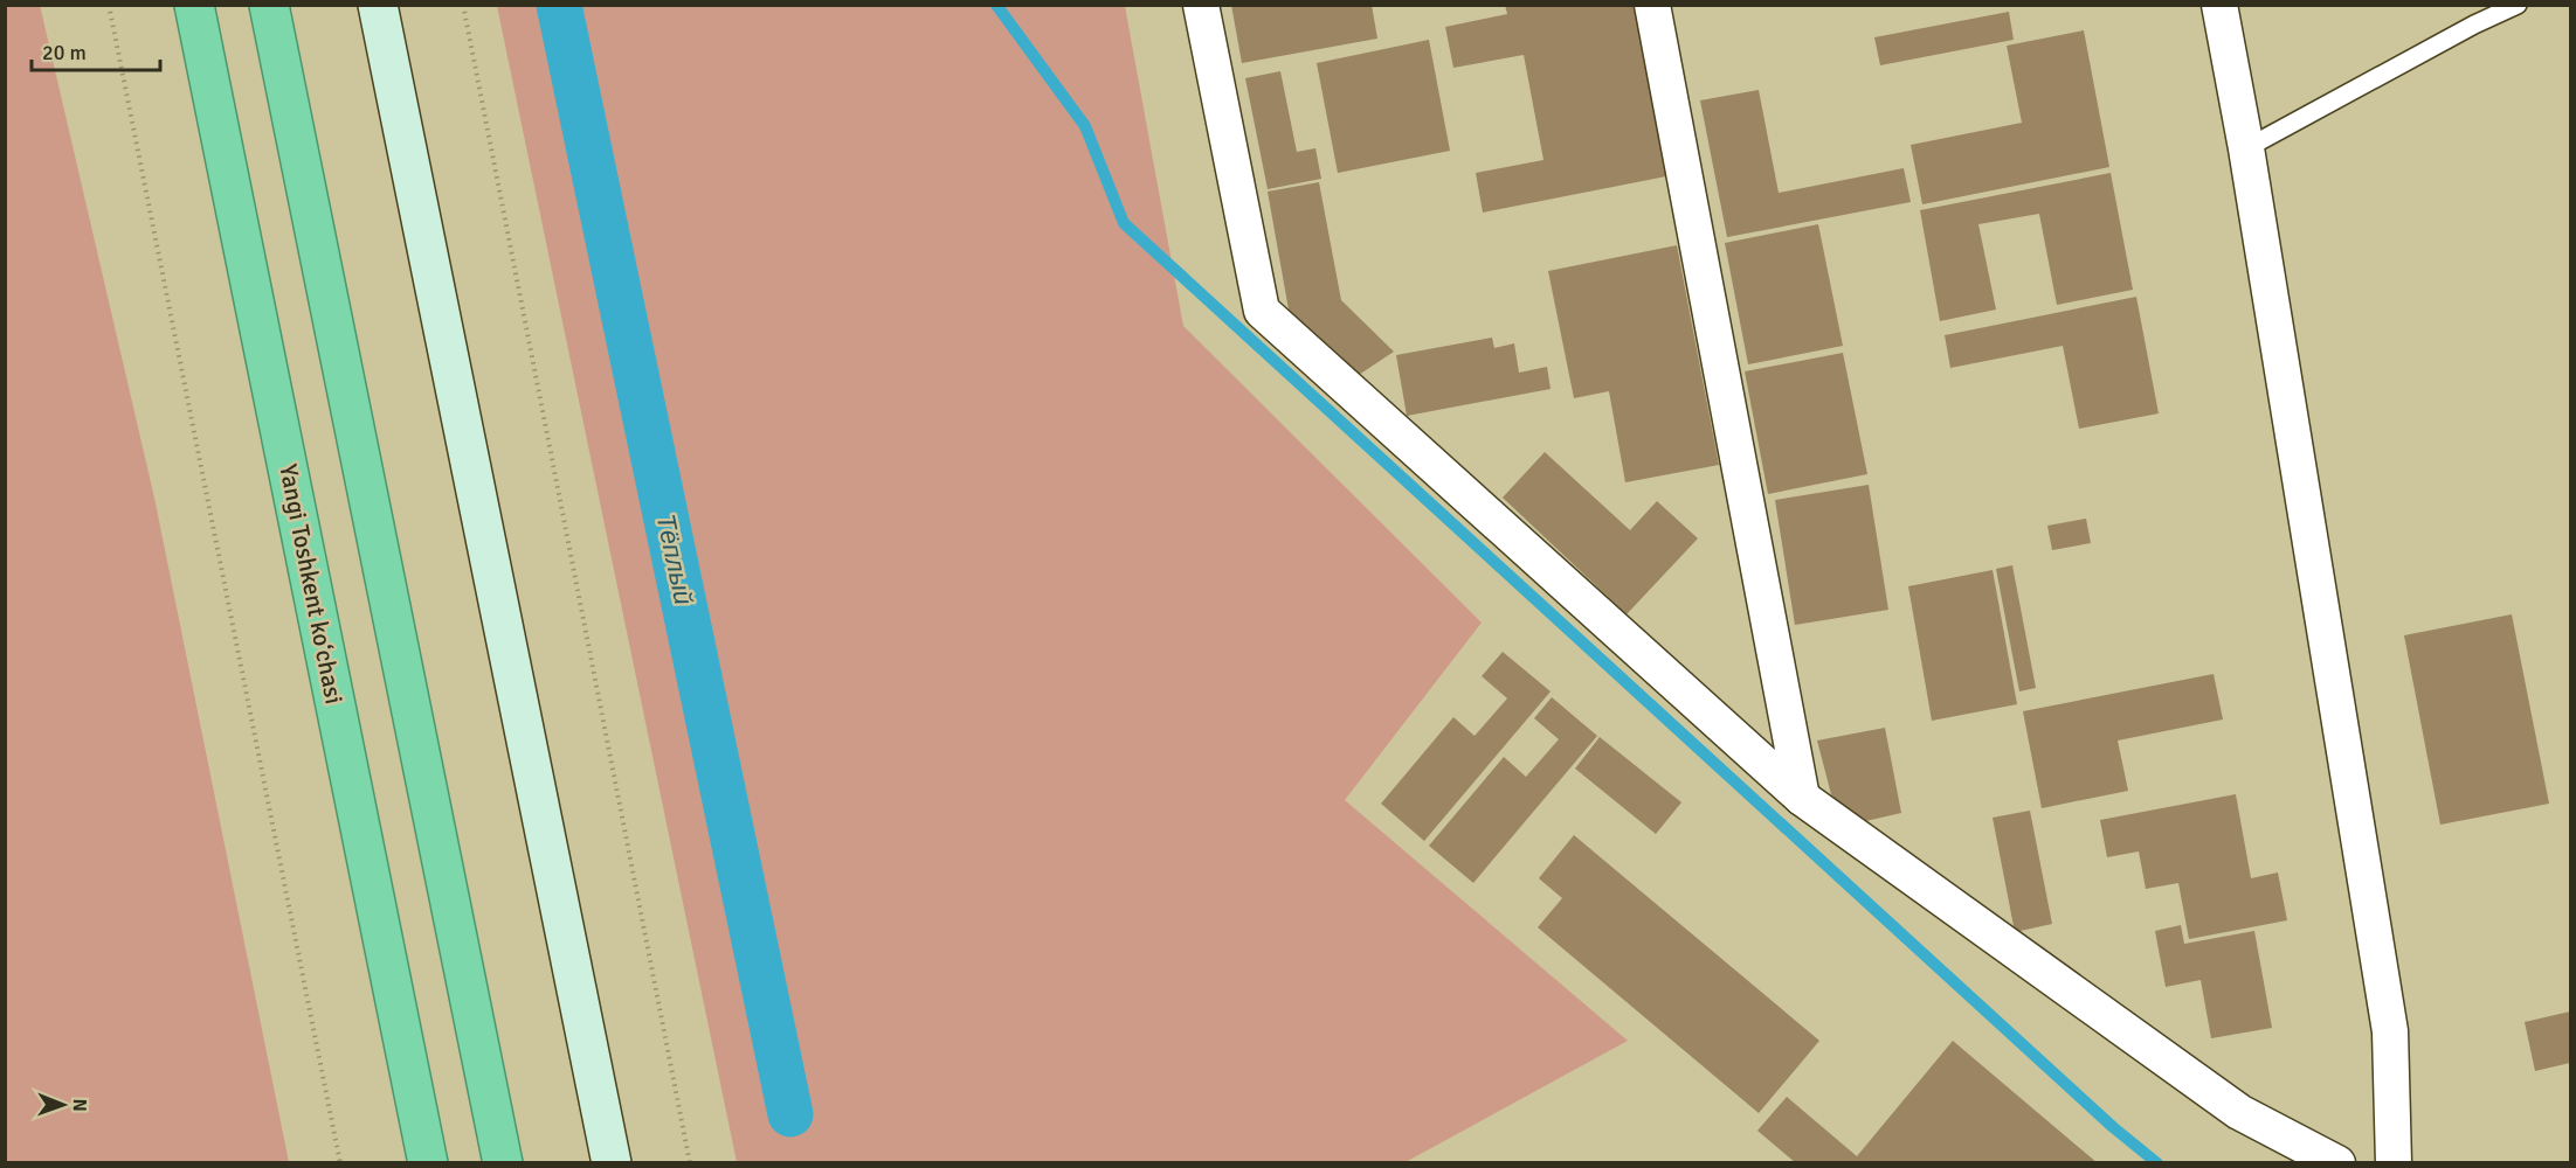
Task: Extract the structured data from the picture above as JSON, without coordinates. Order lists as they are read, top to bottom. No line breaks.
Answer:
{"streets":{"highway":["Yangi Toshkent ko‘chasi"]},"water":["Тёплый"],"scale_bar":"20 m","north":"right"}
